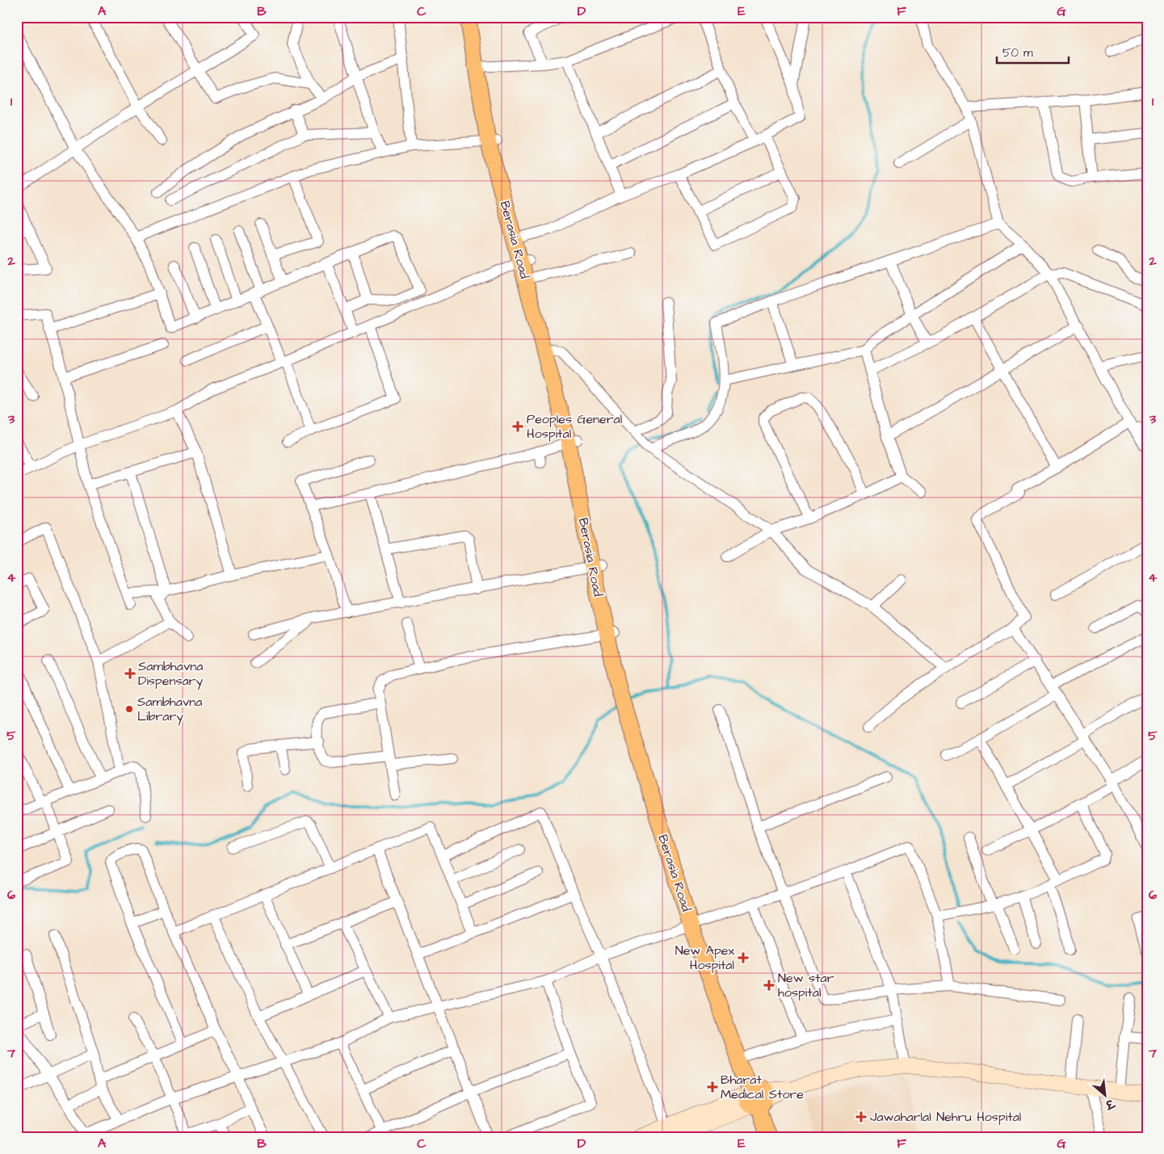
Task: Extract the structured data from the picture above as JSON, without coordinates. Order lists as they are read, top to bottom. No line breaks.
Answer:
{"streets":{"main road":["Berasia Road"]},"places":{"health":["Peoples General Hospital","Sambhavna Dispensary","New Apex Hospital","New star hospital","Bharat Medical Store","Jawaharlal Nehru Hospital"],"other":["Sambhavna Library"]},"scale_bar":"50 m","north":"bottom right","grid":{"columns":["A","B","C","D","E","F","G"],"rows":["1","2","3","4","5","6","7"]}}
